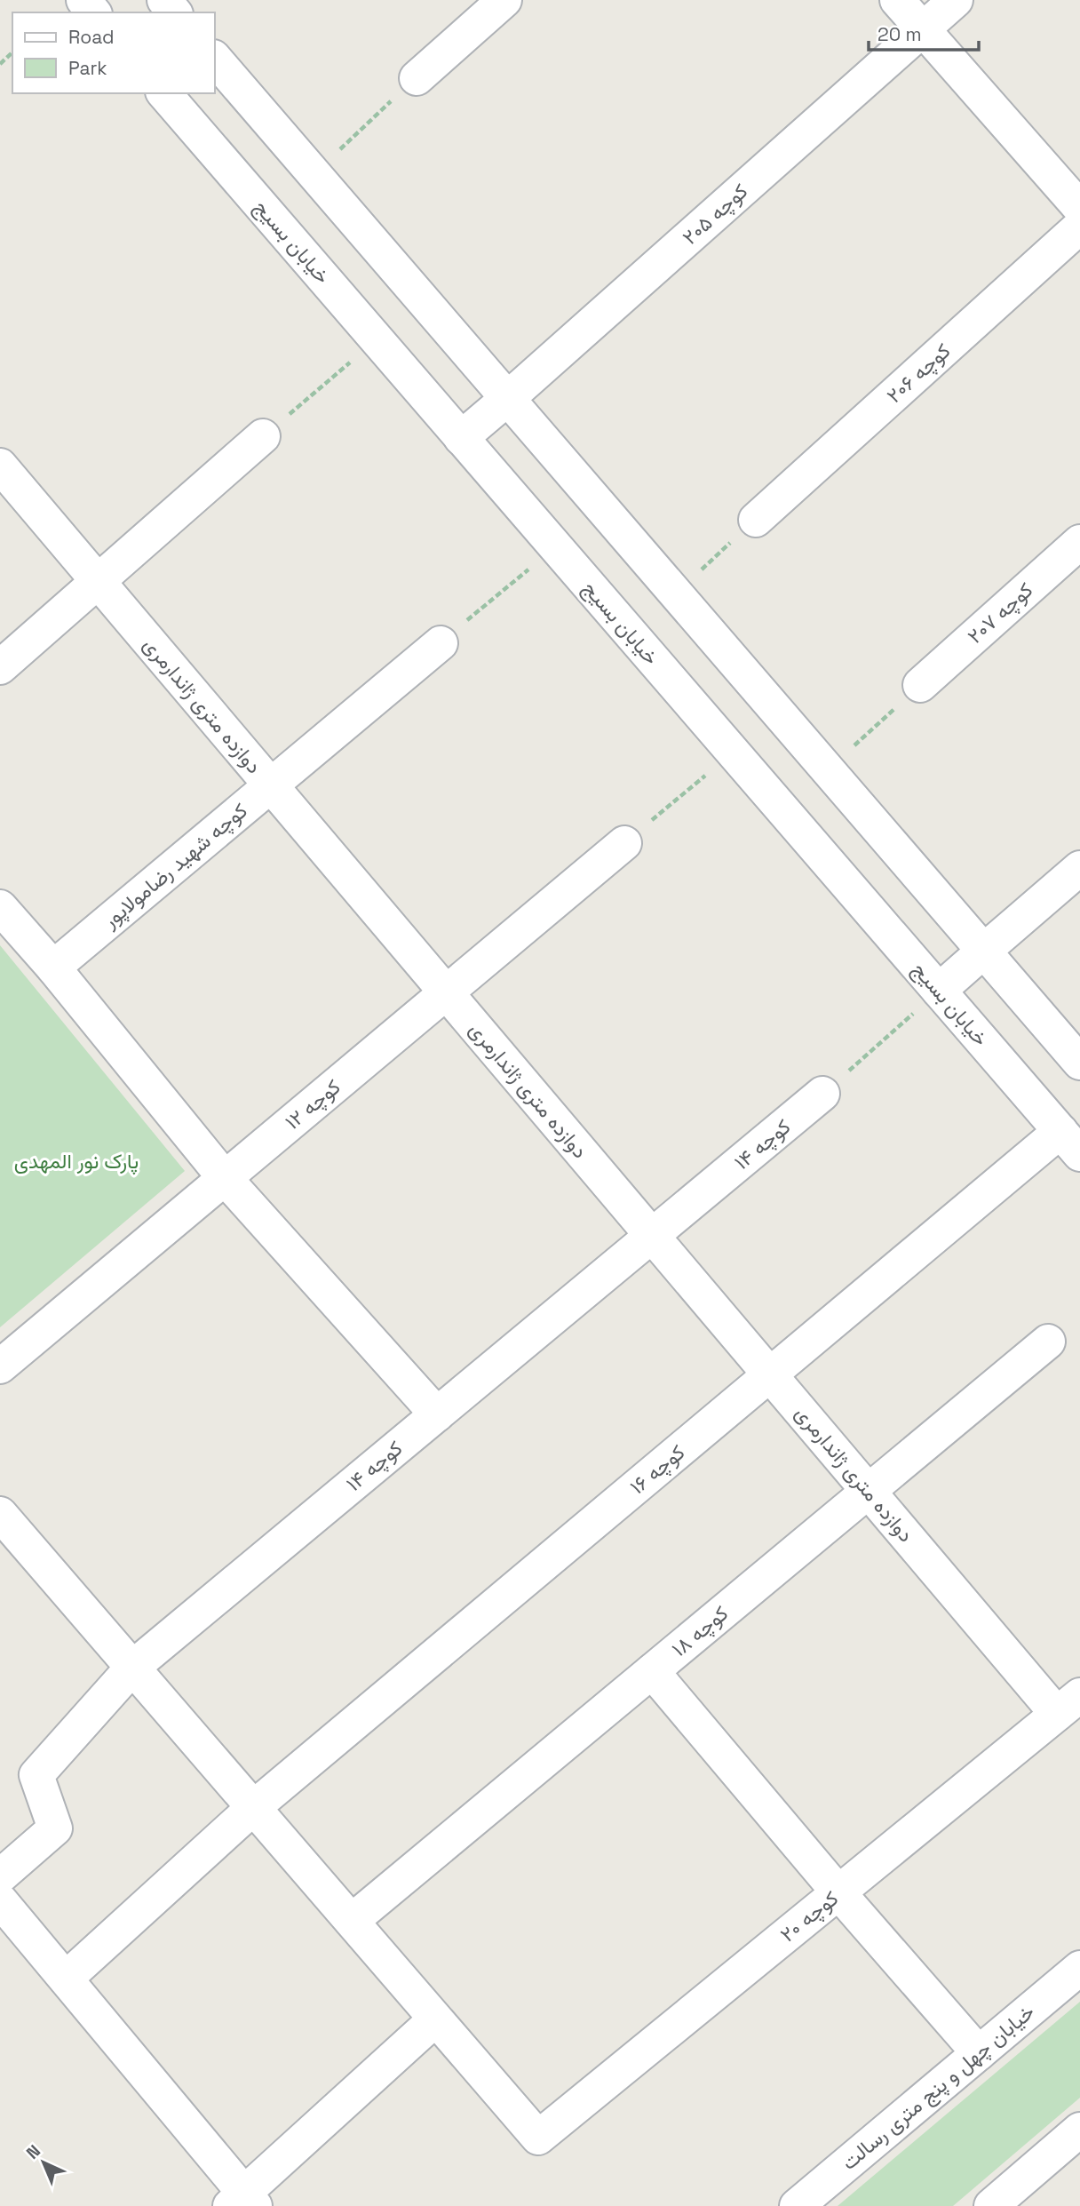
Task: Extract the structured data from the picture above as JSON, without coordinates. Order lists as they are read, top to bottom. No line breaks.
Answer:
{"streets":{"street":["۲۰۵ کوچه","خیابان بسیج","۲۰۶ کوچه","۲۰۷ کوچه","دوازده متری ژاندارمری","کوچه شهید رضامولاپور","۱۲ کوچه","‍‍ ۱۴ کوچه","۱۶ کوچه","۱۸ کوچه","۲۰ کوچه","خیابان چهل و پنج متری رسالت"]},"crossings":[["۲۰۵ کوچه","خیابان بسیج"],["خیابان بسیج","۱۶ کوچه"],["دوازده متری ژاندارمری","کوچه شهید رضامولاپور"],["دوازده متری ژاندارمری","۱۲ کوچه"],["دوازده متری ژاندارمری","‍‍ ۱۴ کوچه"],["دوازده متری ژاندارمری","۱۶ کوچه"],["دوازده متری ژاندارمری","۱۸ کوچه"],["دوازده متری ژاندارمری","۲۰ کوچه"]],"parks":["پارک نور المهدی"],"legend":["Road","Park"],"scale_bar":"20 m","north":"top left"}
